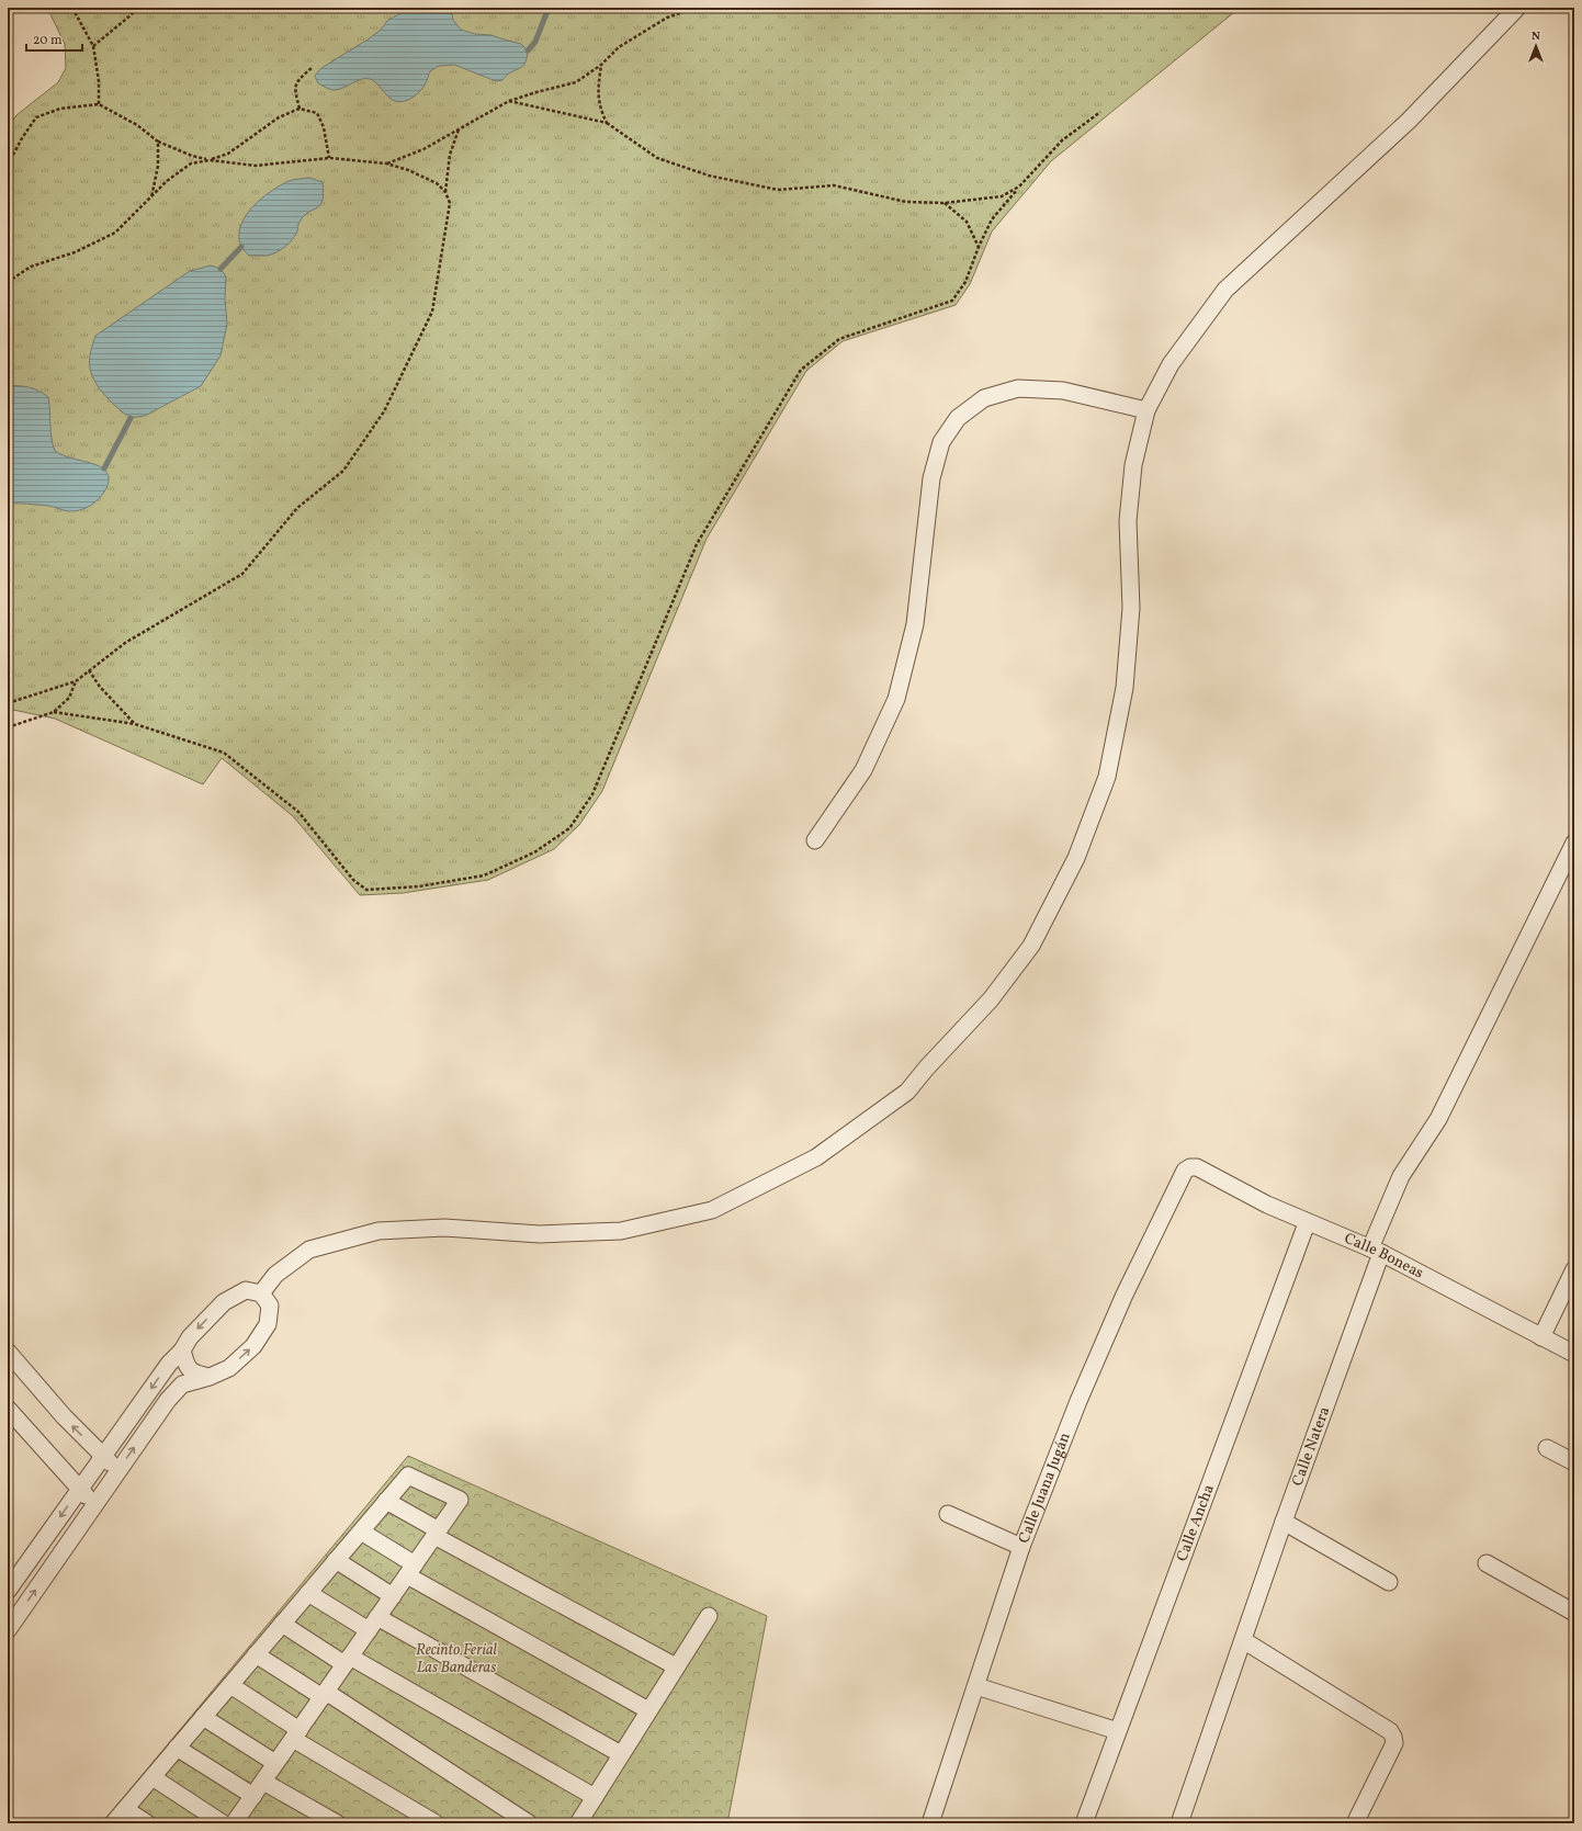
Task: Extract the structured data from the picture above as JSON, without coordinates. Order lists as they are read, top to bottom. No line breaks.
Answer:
{"streets":{"street":["Calle Boneas","Calle Natera","Calle Juana Jugán","Calle Ancha"]},"crossings":[["Calle Boneas","Calle Natera"],["Calle Boneas","Calle Juana Jugán"],["Calle Boneas","Calle Ancha"]],"parks":["Recinto Ferial Las Banderas"],"scale_bar":"20 m","north":"top"}
